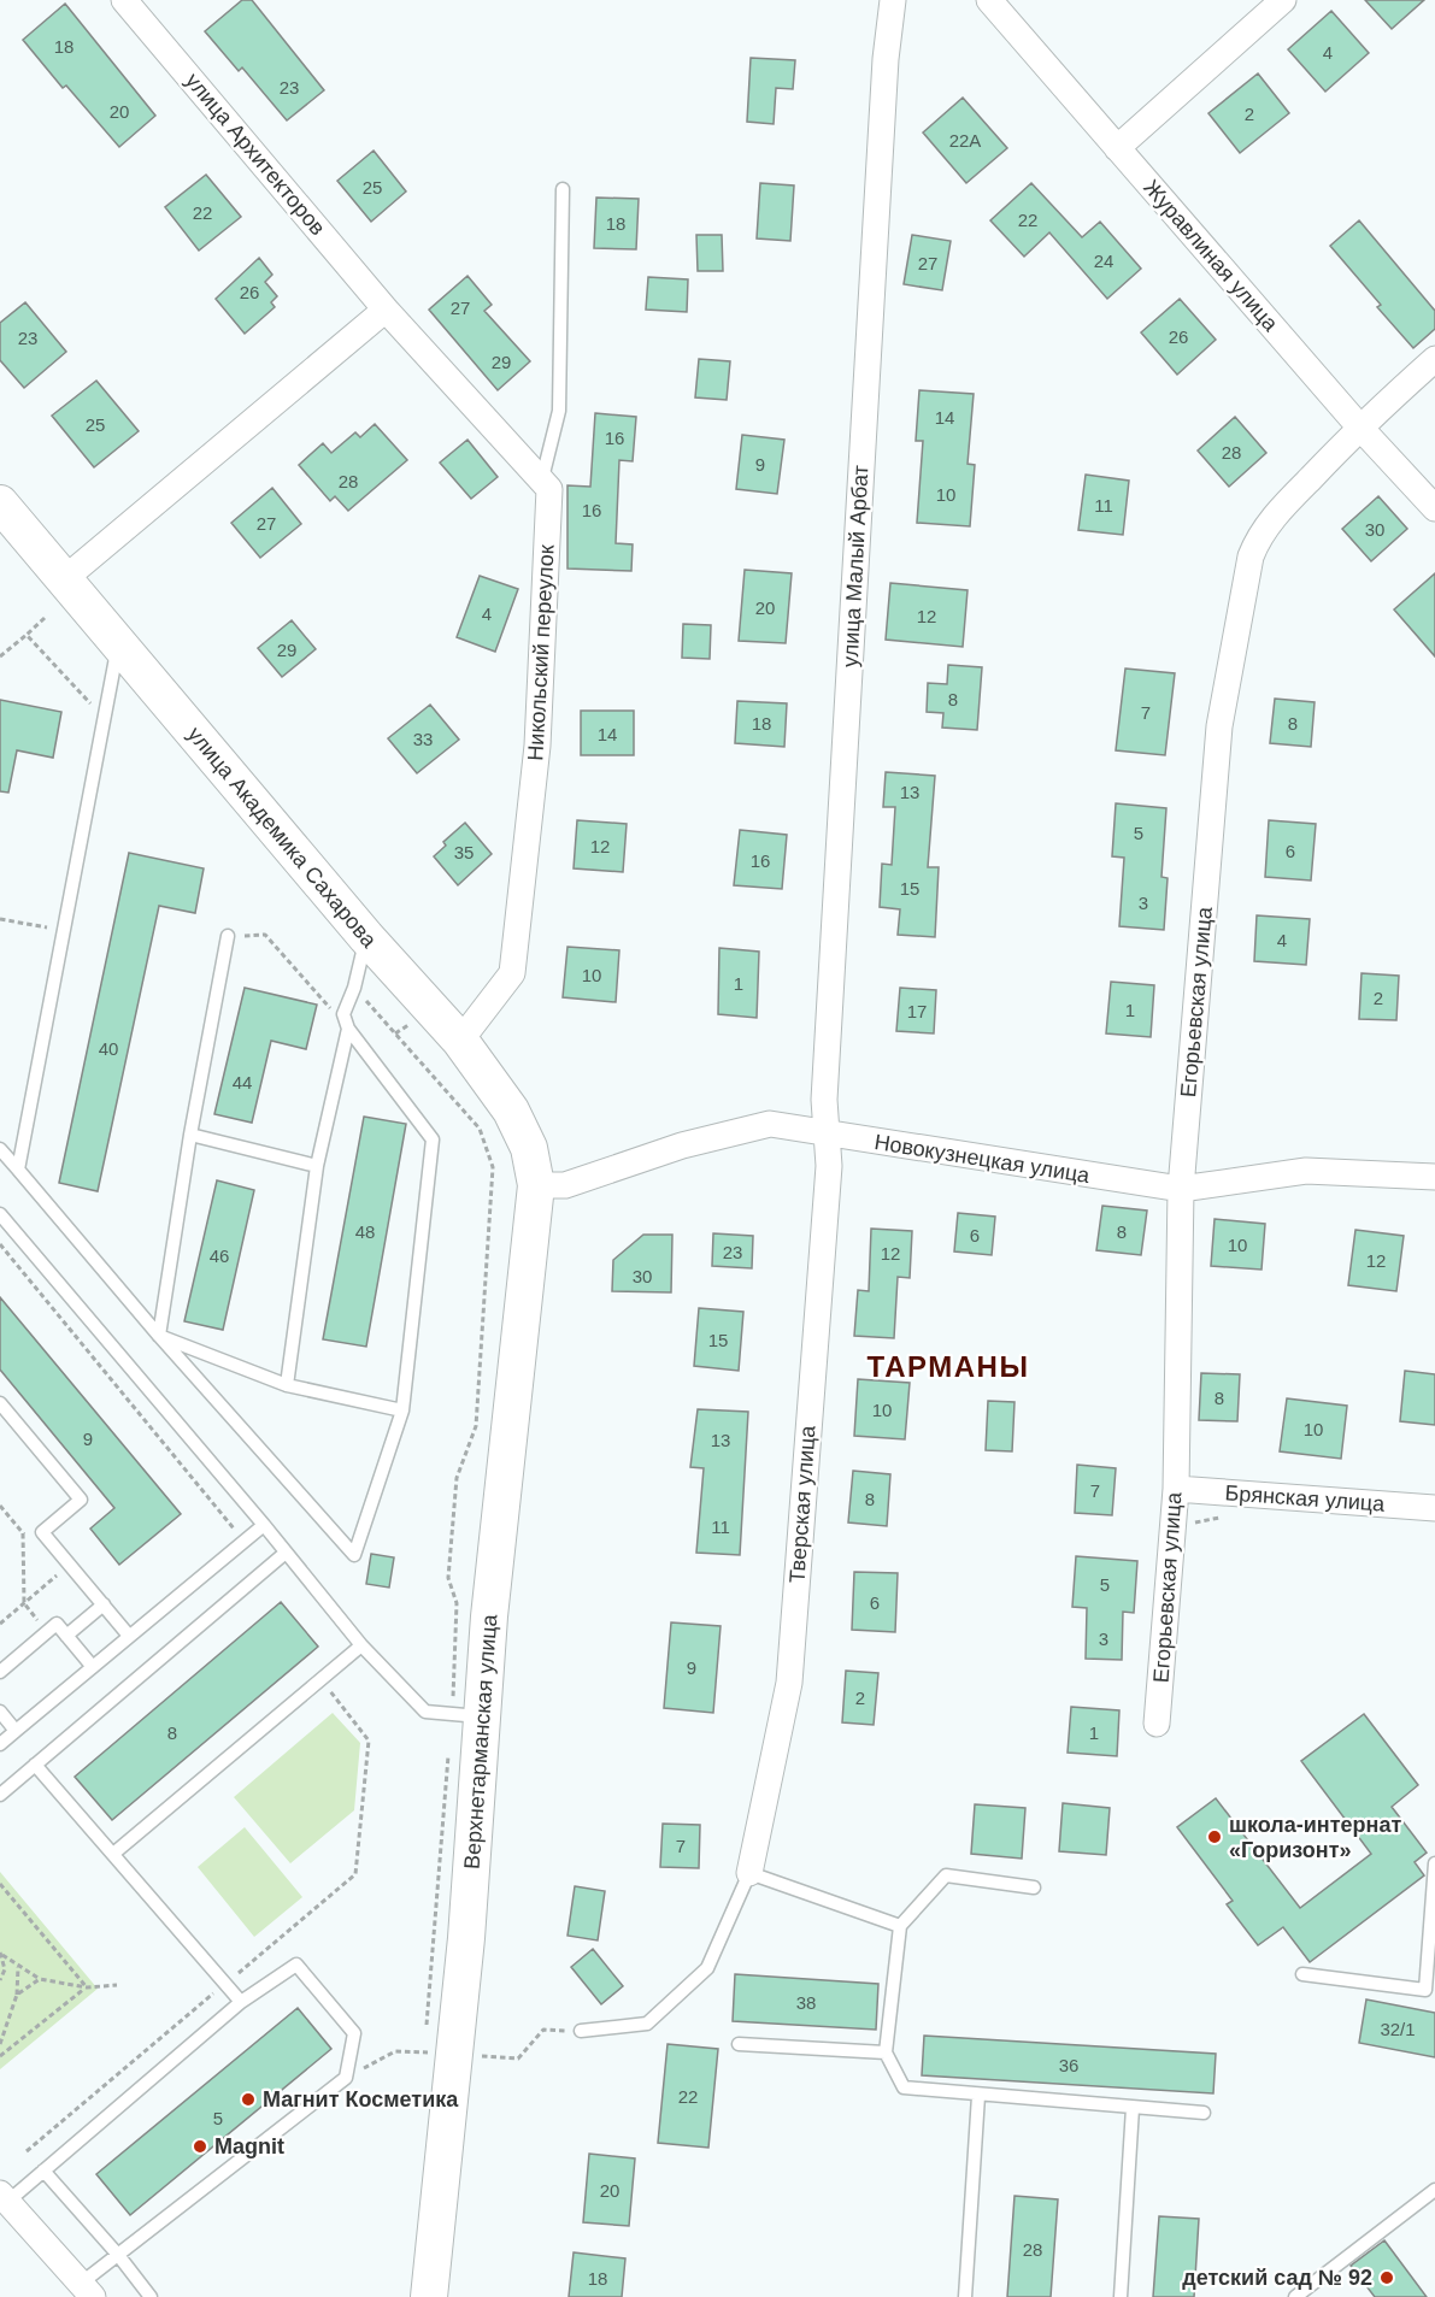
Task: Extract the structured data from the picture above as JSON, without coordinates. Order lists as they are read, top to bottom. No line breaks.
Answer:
{"streets":{"street":["улица Архитекторов","Журавлиная улица","улица Малый Арбат","Никольский переулок","улица Академика Сахарова","Егорьевская улица","Новокузнецкая улица","Брянская улица","Тверская улица","Верхнетарманская улица"]},"crossings":[["Журавлиная улица","Егорьевская улица"],["улица Малый Арбат","Новокузнецкая улица"],["улица Малый Арбат","Тверская улица"],["Никольский переулок","улица Академика Сахарова"],["улица Академика Сахарова","Новокузнецкая улица"],["улица Академика Сахарова","Верхнетарманская улица"],["Егорьевская улица","Новокузнецкая улица"],["Егорьевская улица","Брянская улица"],["Новокузнецкая улица","Тверская улица"],["Новокузнецкая улица","Верхнетарманская улица"]],"districts":["ТАРМАНЫ"],"places":["школа-интернат «Горизонт»","Магнит Косметика","Magnit","детский сад № 92"],"house_numbers":["18","4","23","20","2","22А","25","22","22","18","24","27","26","27","26","23","29","14","25","16","28","9","28","10","11","16","27","30","20","4","12","29","8","7","18","8","14","33","13","5","12","6","35","16","15","3","4","10","1","2","1","17","40","44","48","8","6","10","23","12","46","12","30","15","8","10","10","9","13","7","8","11","5","6","3","9","2","8","1","7","38","32/1","36","22","5","20","28","18"]}
